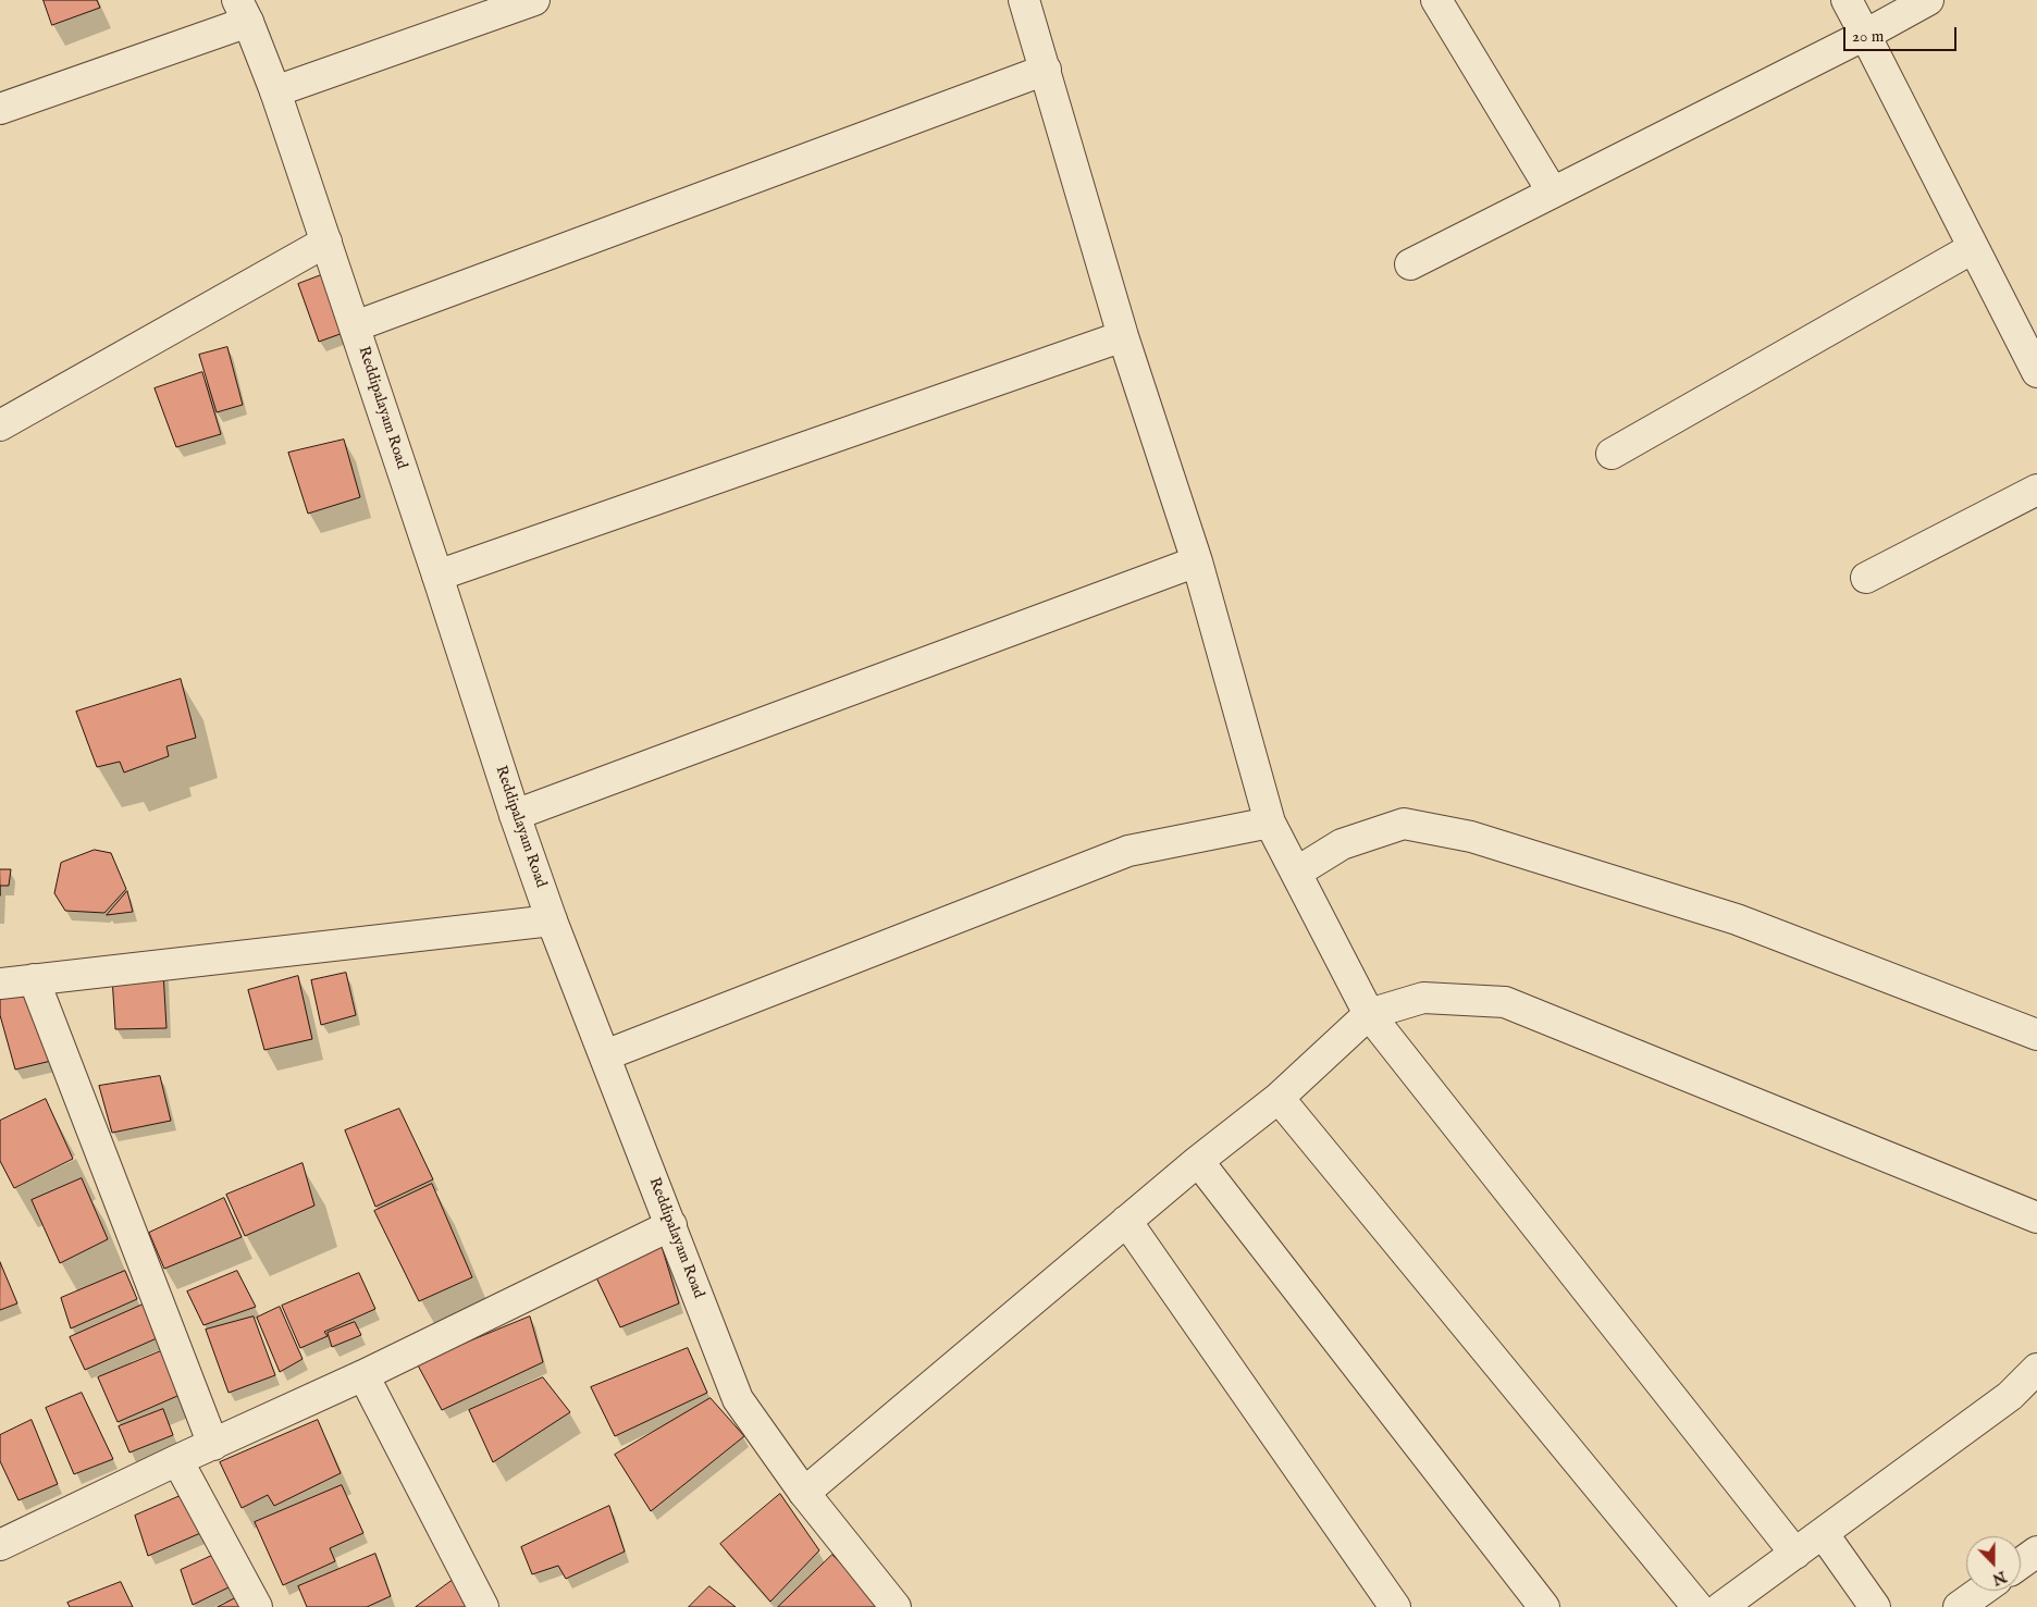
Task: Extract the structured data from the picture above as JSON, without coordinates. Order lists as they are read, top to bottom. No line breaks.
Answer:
{"streets":{"street":["Reddipalayam Road"]},"scale_bar":"20 m","north":"bottom"}
